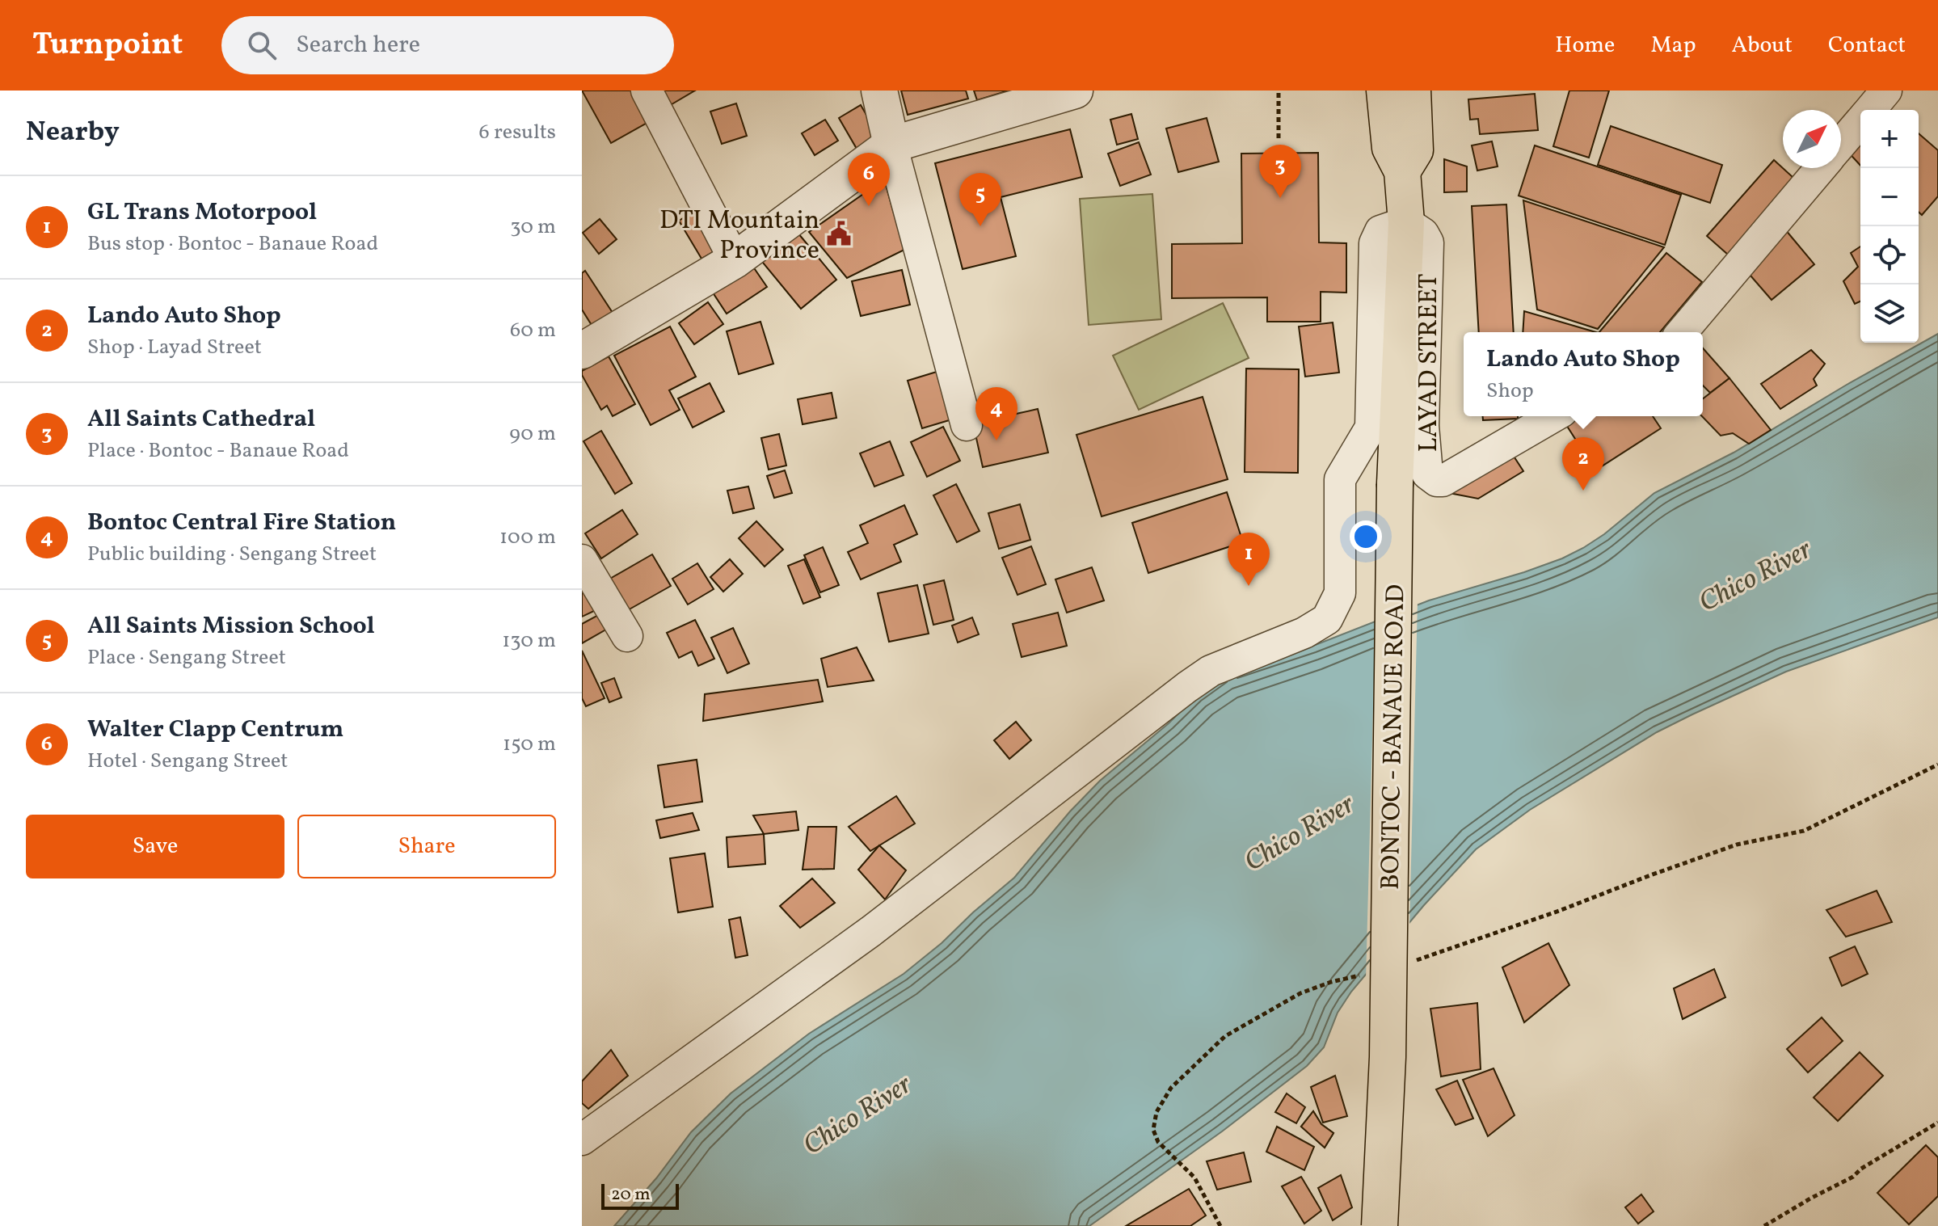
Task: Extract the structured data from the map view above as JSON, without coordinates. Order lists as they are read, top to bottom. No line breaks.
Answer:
{"streets":{"main road":["BONTOC - BANAUE ROAD"],"street":["LAYAD STREET"]},"crossings":[["LAYAD STREET","BONTOC - BANAUE ROAD"]],"water":["Chico River"],"places":{"public building":["DTI Mountain Province"]},"scale_bar":"20 m","north":"top right","page":{"header":"Turnpoint","search":"Search here","nav":["Home","Map","About","Contact"],"heading":["Nearby","6 results"],"map_buttons":["+","−"],"pins":["3","6","5","4","2","1"],"list":[{"mark":"1","name":"GL Trans Motorpool","note":"Bus stop · Bontoc - Banaue Road","value":"30 m"},{"mark":"2","name":"Lando Auto Shop","note":"Shop · Layad Street","value":"60 m"},{"mark":"3","name":"All Saints Cathedral","note":"Place · Bontoc - Banaue Road","value":"90 m"},{"mark":"4","name":"Bontoc Central Fire Station","note":"Public building · Sengang Street","value":"100 m"},{"mark":"5","name":"All Saints Mission School","note":"Place · Sengang Street","value":"130 m"},{"mark":"6","name":"Walter Clapp Centrum","note":"Hotel · Sengang Street","value":"150 m"}],"popup":["Lando Auto Shop","Shop"],"buttons":["Save","Share"],"scale":"20 m"}}
